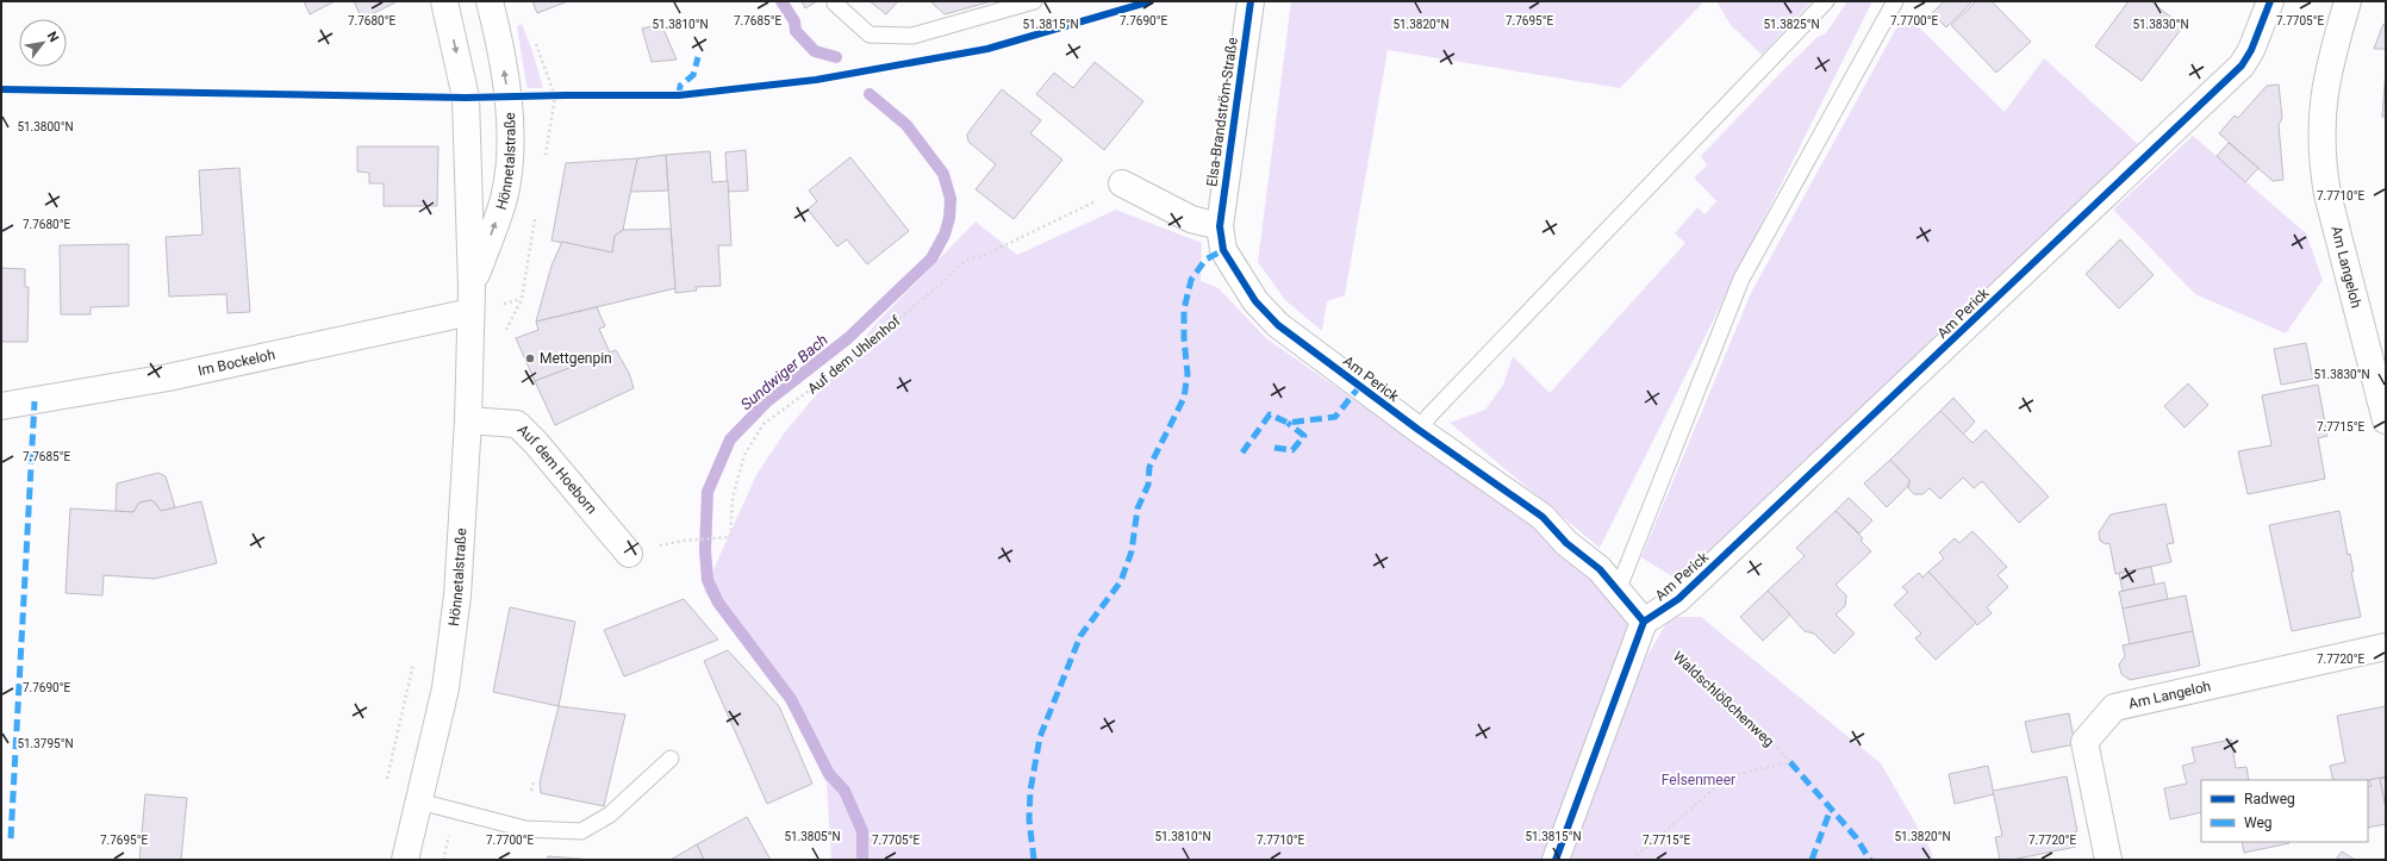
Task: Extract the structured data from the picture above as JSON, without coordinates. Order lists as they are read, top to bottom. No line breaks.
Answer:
{"streets":{"street":["Elsa-Brandström-Straße","Hönnetalstraße","Am Langeloh","Am Perick","Im Bockeloh","Auf dem Hoeborn"],"path":["Auf dem Uhlenhof","Waldschlößchenweg"]},"crossings":[["Elsa-Brandström-Straße","Am Perick"],["Hönnetalstraße","Im Bockeloh"],["Hönnetalstraße","Auf dem Hoeborn"]],"water":["Sundwiger Bach"],"parks":["Felsenmeer"],"places":["Mettgenpin"],"legend":["Radweg","Weg"],"north":"top right","coordinates":["7.7680°E","7.7685°E","7.7690°E","7.7695°E","7.7700°E","7.7705°E","51.3810°N","51.3820°N","51.3825°N","51.3815°N","51.3830°N","51.3800°N","7.7710°E","7.7715°E","7.7720°E","51.3795°N","51.3805°N"]}
